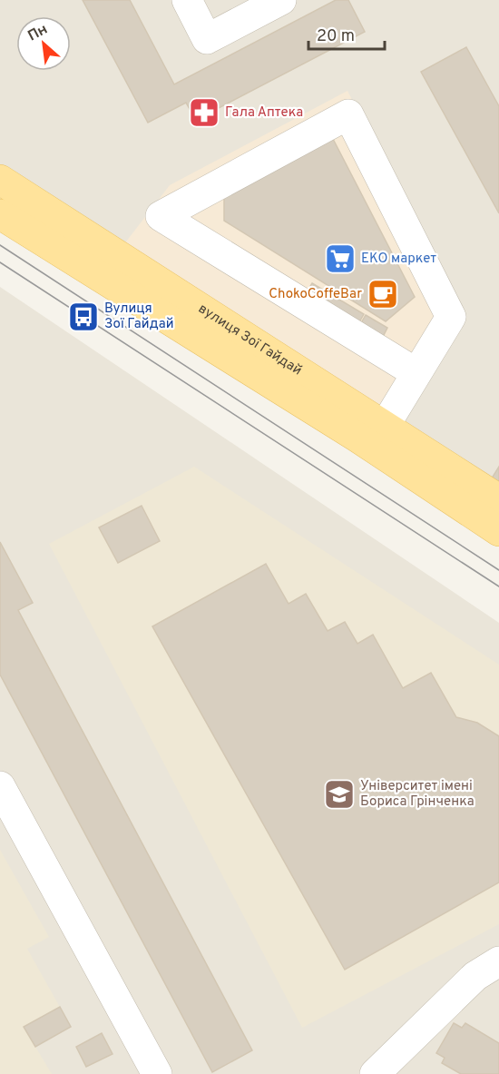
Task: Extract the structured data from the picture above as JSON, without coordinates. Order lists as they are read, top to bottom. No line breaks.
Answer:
{"streets":{"main road":["вулиця Зої Гайдай"]},"places":{"pharmacy":["Гала Аптека"],"supermarket":["ЕКО маркет"],"cafe":["ChokoCoffeBar"],"bus stop":["Вулиця Зої Гайдай"],"school or university":["Університет імені Бориса Грінченка"]},"scale_bar":"20 m","north":"top left"}
